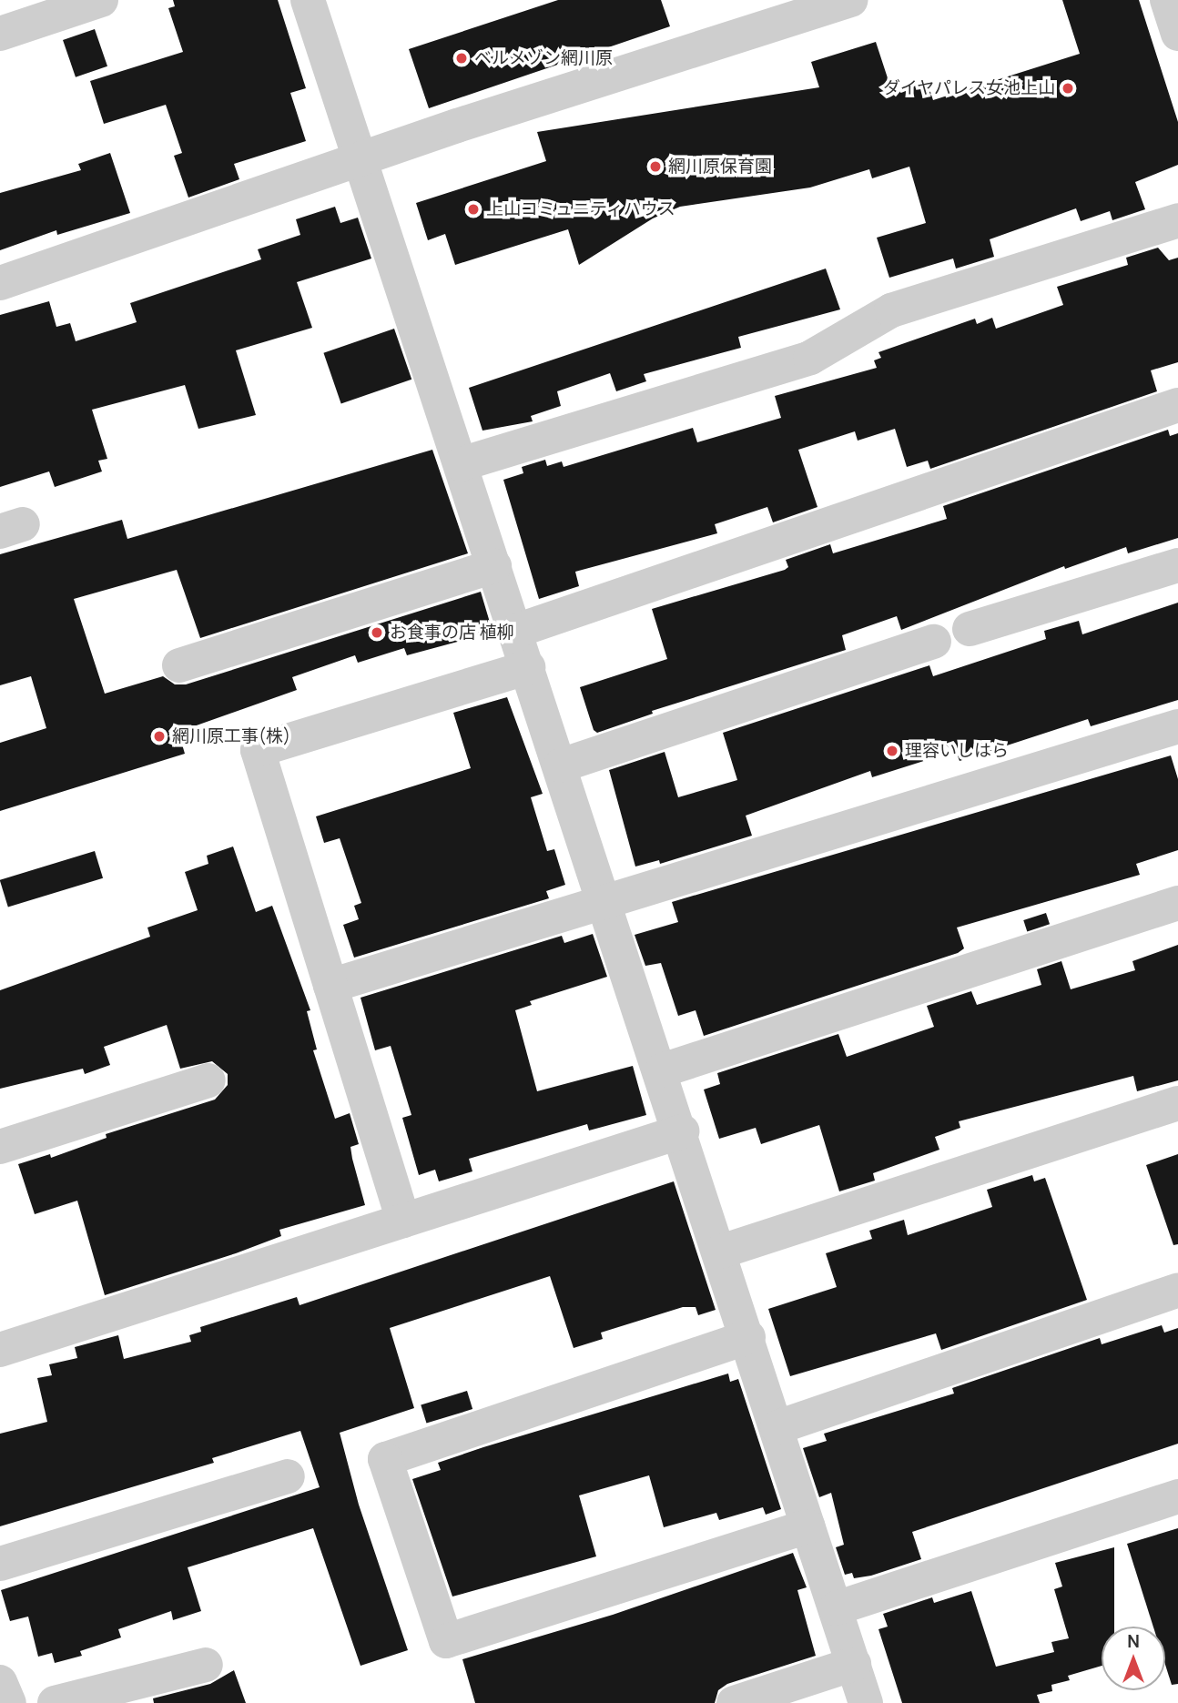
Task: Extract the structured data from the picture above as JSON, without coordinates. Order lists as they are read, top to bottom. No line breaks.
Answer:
{"places":["ベルメゾン網川原","ダイヤパレス女池上山","網川原保育園","上山コミュニティハウス","お食事の店 植柳","網川原工事(株)","理容いしはら"],"north":"top"}
